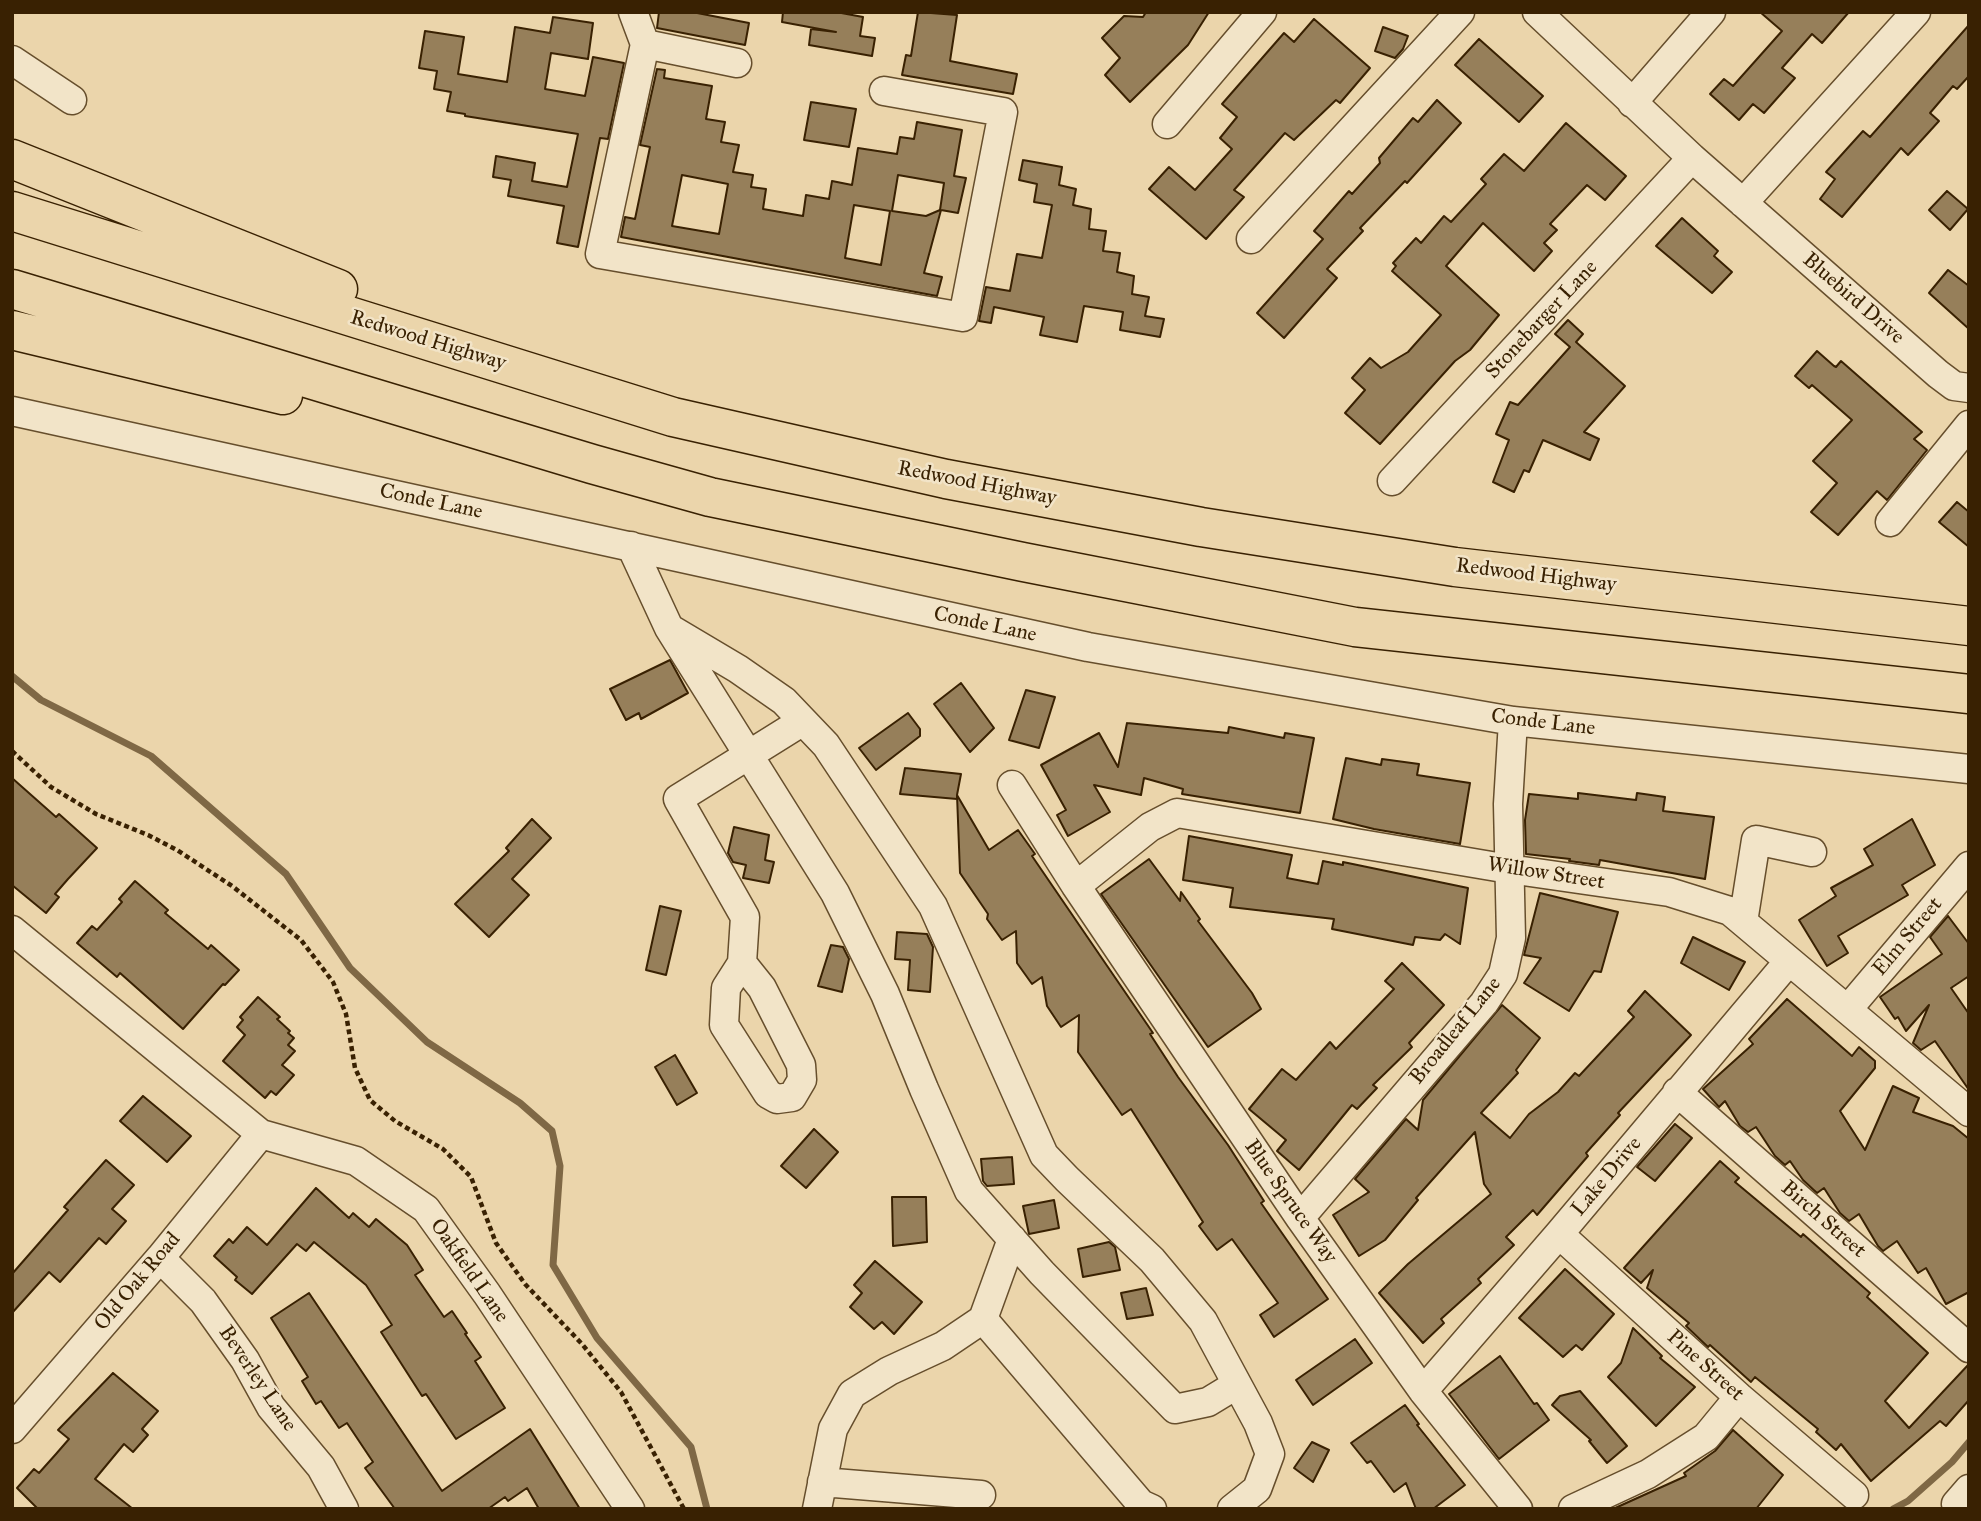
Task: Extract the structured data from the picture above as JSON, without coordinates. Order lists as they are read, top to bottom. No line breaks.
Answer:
{"streets":{"highway":["Redwood Highway"],"street":["Bluebird Drive","Stonebarger Lane","Conde Lane","Willow Street","Elm Street","Broadleaf Lane","Lake Drive","Blue Spruce Way","Birch Street","Oakfield Lane","Old Oak Road","Pine Street","Beverley Lane"]},"crossings":[["Bluebird Drive","Stonebarger Lane"],["Conde Lane","Broadleaf Lane"],["Willow Street","Elm Street"],["Willow Street","Broadleaf Lane"],["Willow Street","Lake Drive"],["Willow Street","Blue Spruce Way"],["Broadleaf Lane","Blue Spruce Way"],["Lake Drive","Blue Spruce Way"],["Lake Drive","Birch Street"],["Lake Drive","Pine Street"],["Oakfield Lane","Old Oak Road"],["Old Oak Road","Beverley Lane"]]}
